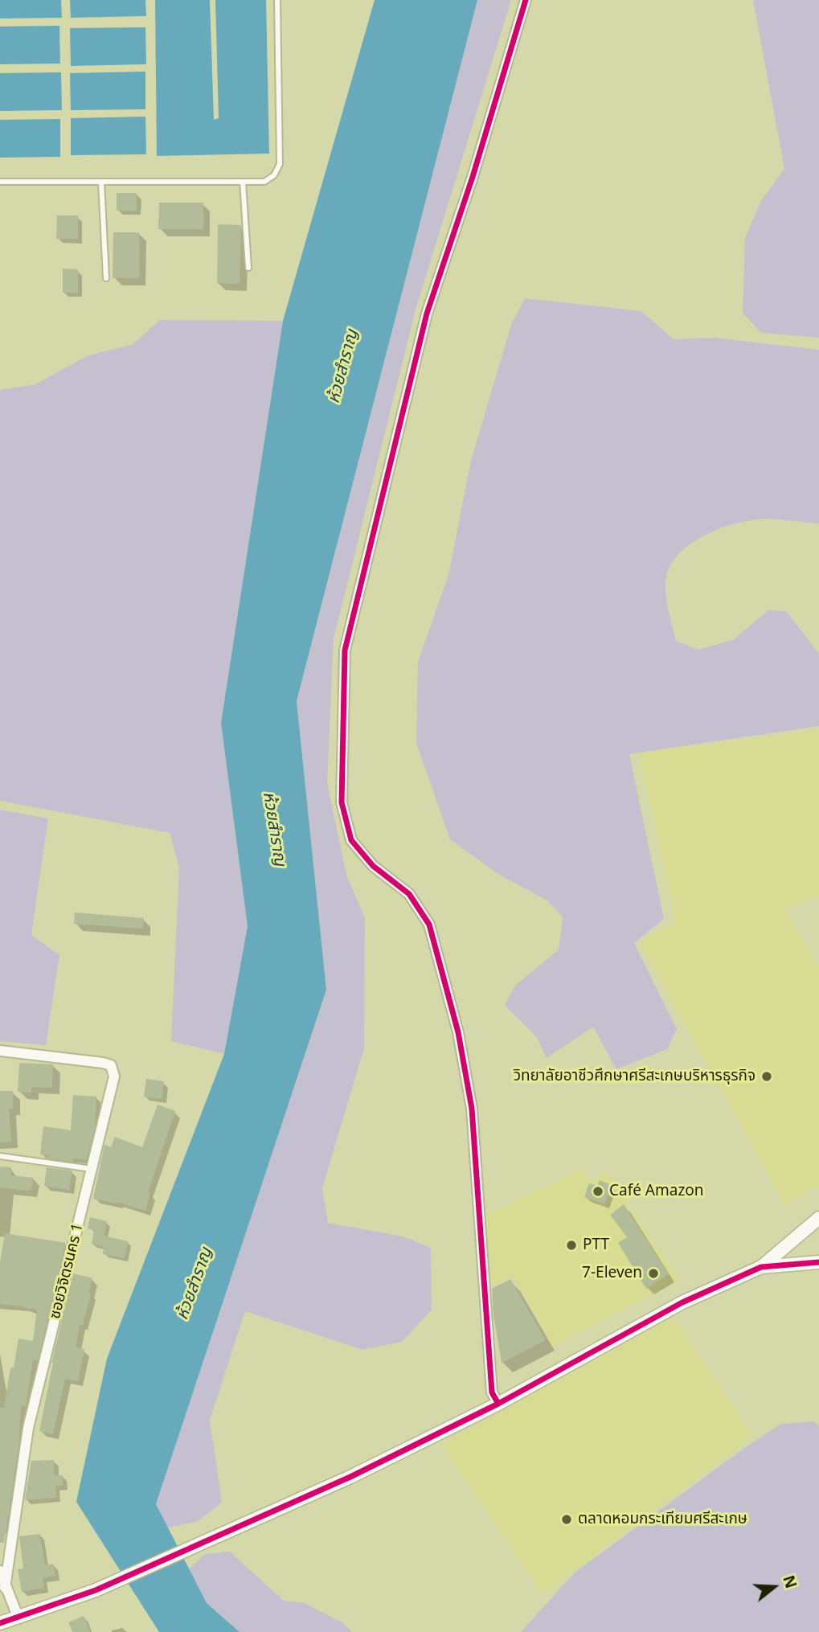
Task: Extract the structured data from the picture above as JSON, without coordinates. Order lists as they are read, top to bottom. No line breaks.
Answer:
{"streets":{"street":["ซอยวิจิตรนคร 1"]},"water":["ห้วยสำราญ"],"places":["วิทยาลัยอาชีวศึกษาศรีสะเกษบริหารธุรกิจ","Café Amazon","PTT","7-Eleven","ตลาดหอมกระเทียมศรีสะเกษ"],"north":"right"}
